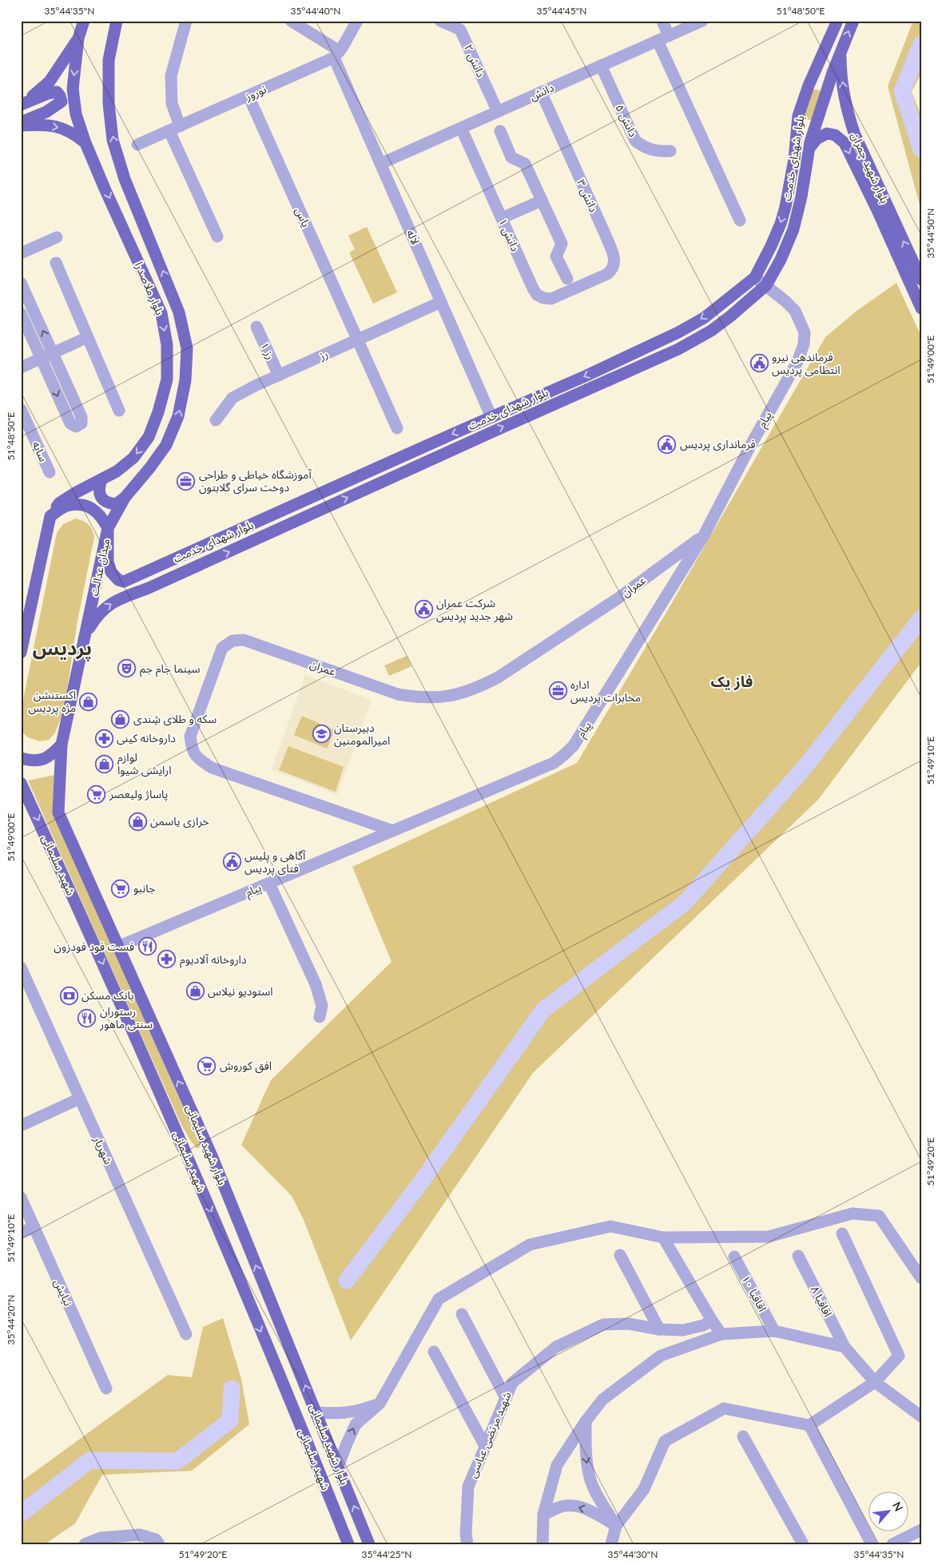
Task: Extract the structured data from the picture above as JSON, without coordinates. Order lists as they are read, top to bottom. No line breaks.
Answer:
{"streets":{"main road":["بلوار شهدای خدمت","بلوار شهید چمران","بلوار ملاصدرا","میدان عدالت","شهید سلیمانی","بلوار شهید سلیمانی"],"street":["دانش ۲","دانش","نوروز","دانش ۵","دانش ۳","یاس","دانش ۱","لاله","رز ۱","رز","پیام","سایه","عمران","شهریار","نیایش","اقاقیا ۱۰","اقاقیا ۸","شهید مرتضی عباسی"]},"crossings":[["دانش ۲","دانش"],["دانش","دانش ۵"],["دانش","دانش ۳"],["دانش","دانش ۱"],["دانش","لاله"],["نوروز","یاس"],["نوروز","لاله"],["بلوار شهدای خدمت","بلوار شهید چمران"],["بلوار شهدای خدمت","لاله"],["بلوار شهدای خدمت","بلوار ملاصدرا"],["بلوار شهدای خدمت","پیام"],["بلوار شهدای خدمت","میدان عدالت"],["دانش ۳","دانش ۱"],["یاس","رز"],["لاله","رز"],["بلوار ملاصدرا","میدان عدالت"],["رز ۱","رز"],["پیام","عمران"],["پیام","بلوار شهید سلیمانی"],["میدان عدالت","بلوار شهید سلیمانی"]],"one_way":["شهید سلیمانی","بلوار شهید سلیمانی"],"districts":["پردیس","فاز یک"],"places":{"public building":["فرماندهی نیرو انتظامی پردیس","فرمانداری پردیس","شرکت عمران شهر جدید پردیس","آگاهی و پلیس فتای پردیس"],"office":["آموزشگاه خیاطی و طراحی دوخت سرای گلابتون","اداره مخابرات پردیس"],"theatre":["سینما جام جم"],"shop":["اکستنشن مژه پردیس","سکه و طلای شِندی","لوازم ارایشی شیوا","خرازی یاسمن","استودیو نیلاس"],"school or university":["دبیرستان امیرالمومنین"],"pharmacy":["داروخانه کینی","داروخانه آلادیوم"],"supermarket":["پاساژ ولیعصر","جانبو","افق کوروش"],"restaurant":["فست فود فودزون","رستوران سنتی ماهور"],"bank":["بانک مسکن"]},"north":"top right","coordinates":["35°44'35\"N","35°44'40\"N","35°44'45\"N","51°48'50\"E","35°44'50\"N","51°49'00\"E","51°49'10\"E","51°49'20\"E","35°44'20\"N","35°44'25\"N","35°44'30\"N"]}
